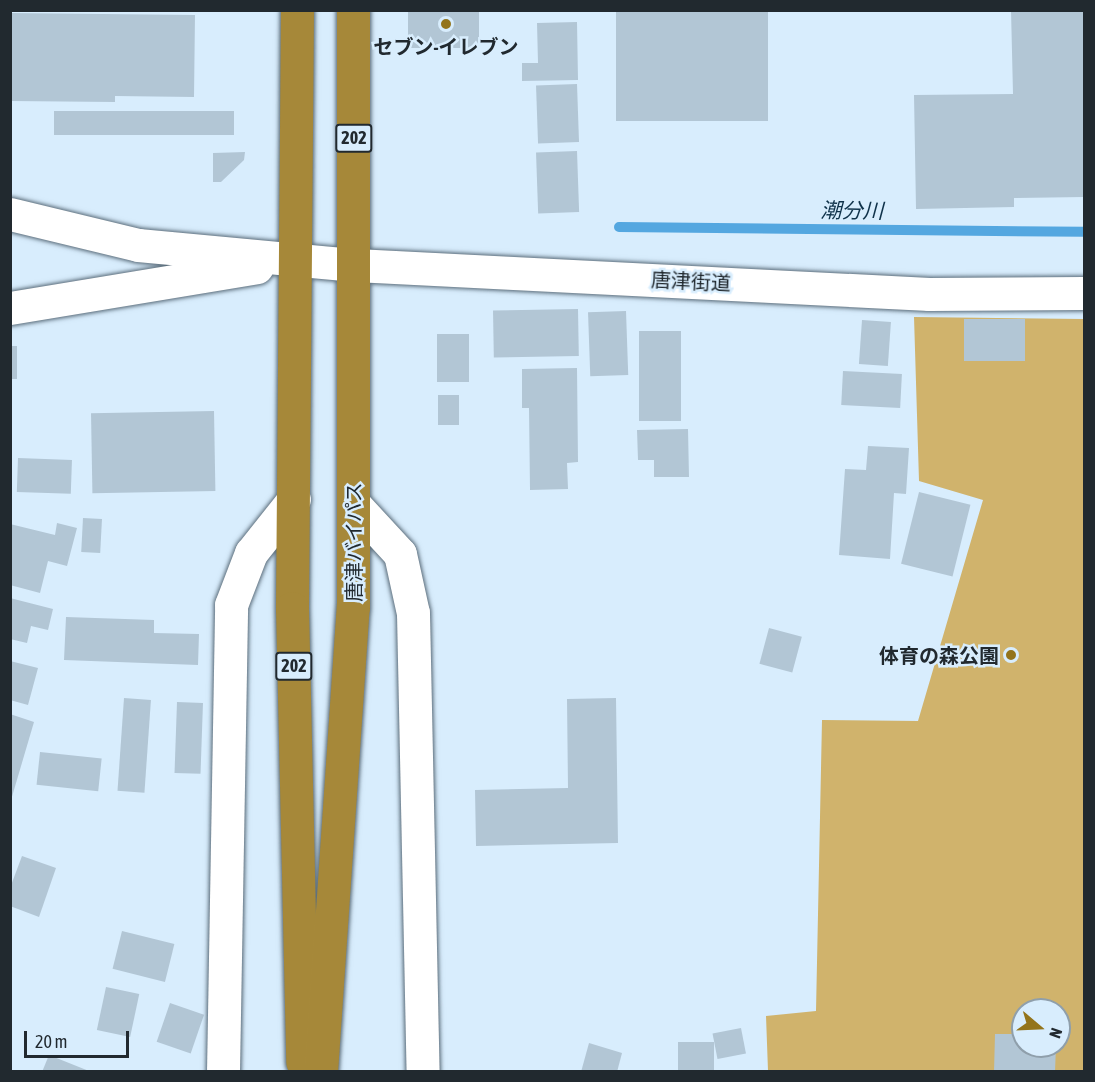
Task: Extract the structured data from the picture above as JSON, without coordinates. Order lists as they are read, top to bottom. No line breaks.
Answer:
{"streets":{"highway":["202","唐津バイパス"],"street":["唐津街道"]},"crossings":[["202","唐津街道"],["唐津街道","唐津バイパス"]],"water":["潮分川"],"places":["セブン-イレブン","体育の森公園"],"scale_bar":"20 m","north":"right"}
